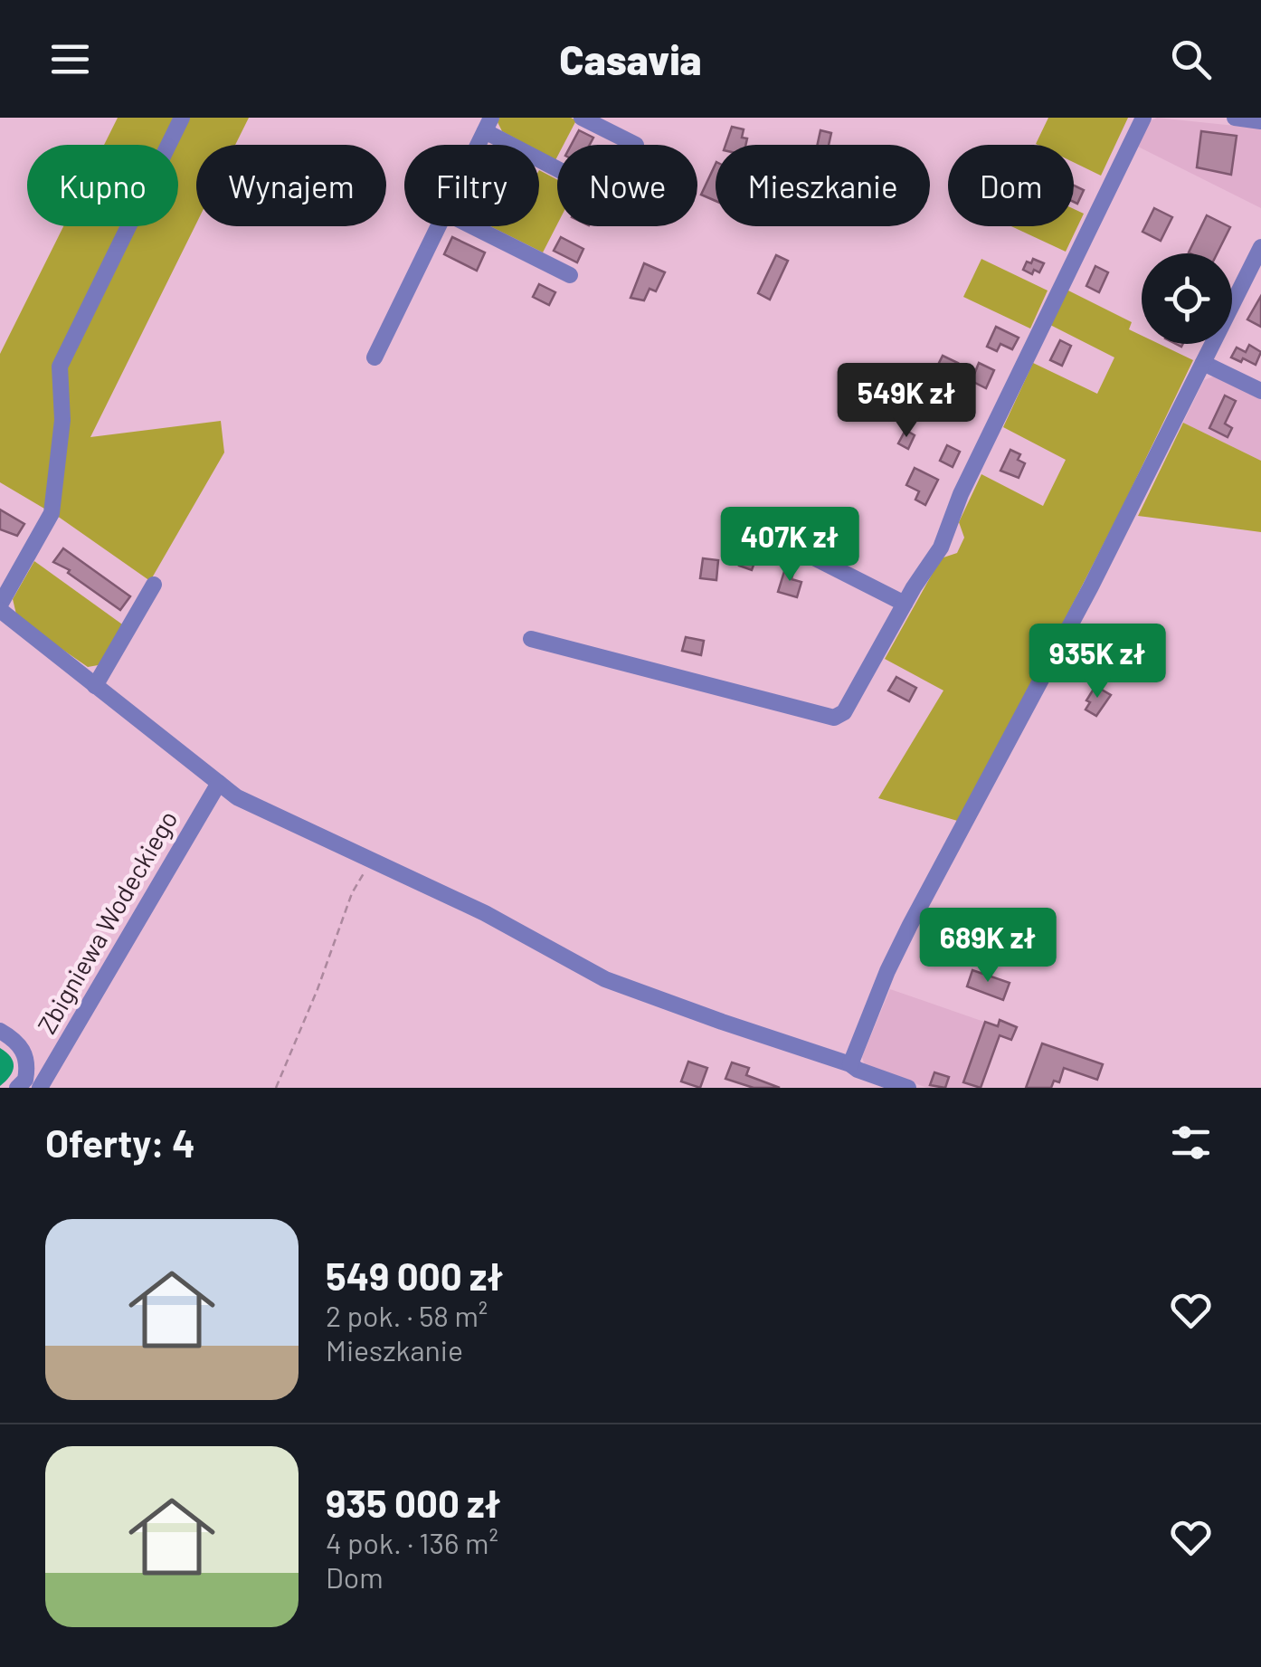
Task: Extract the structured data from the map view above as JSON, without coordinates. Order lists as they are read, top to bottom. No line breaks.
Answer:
{"streets":{"street":["Zbigniewa Wodeckiego"]},"page":{"header":"Casavia","chip":["Kupno","Wynajem","Filtry","Nowe","Mieszkanie","Dom"],"price":["549K zł","407K zł","935K zł","689K zł"],"heading":"Oferty: 4","list":[{"name":"549 000 zł","note":"2 pok. · 58 m² · Mieszkanie"},{"name":"935 000 zł","note":"4 pok. · 136 m² · Dom"}]}}
